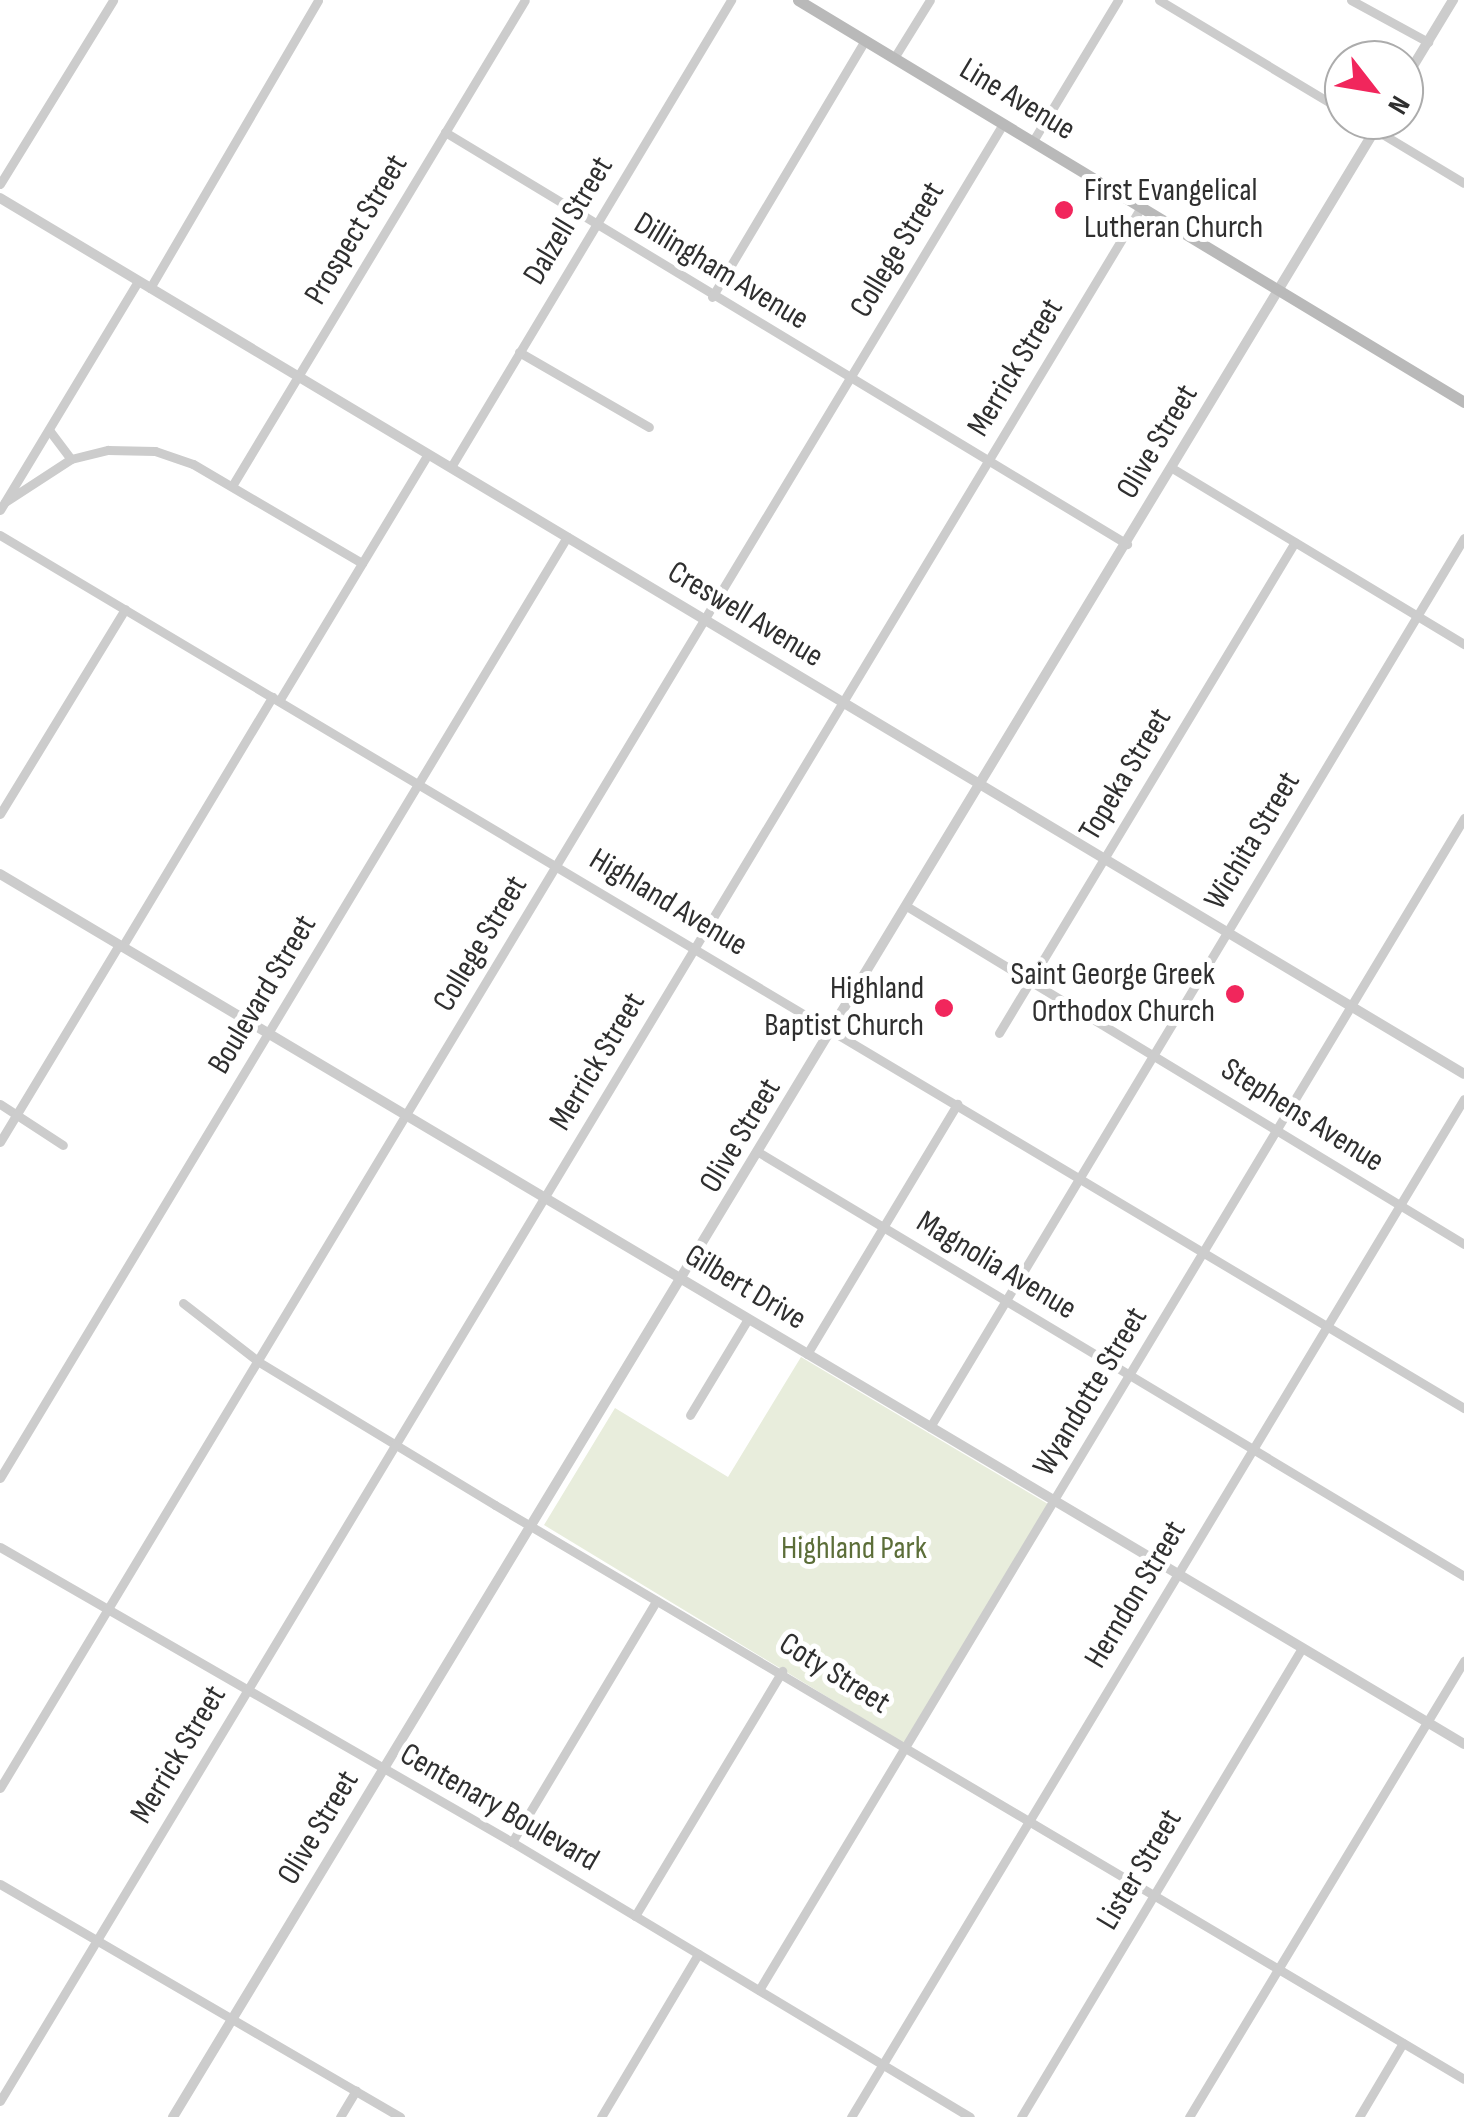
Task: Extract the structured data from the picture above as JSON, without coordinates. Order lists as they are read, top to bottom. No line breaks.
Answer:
{"streets":{"main road":["Line Avenue"],"street":["Dalzell Street","Prospect Street","College Street","Dillingham Avenue","Merrick Street","Olive Street","Creswell Avenue","Topeka Street","Wichita Street","Highland Avenue","Boulevard Street","Stephens Avenue","Magnolia Avenue","Gilbert Drive","Wyandotte Street","Herndon Street","Coty Street","Centenary Boulevard","Lister Street"]},"crossings":[["Line Avenue","College Street"],["Line Avenue","Merrick Street"],["Line Avenue","Olive Street"],["Dalzell Street","Dillingham Avenue"],["Dalzell Street","Creswell Avenue"],["Prospect Street","Dillingham Avenue"],["Prospect Street","Creswell Avenue"],["College Street","Dillingham Avenue"],["College Street","Creswell Avenue"],["College Street","Highland Avenue"],["College Street","Gilbert Drive"],["College Street","Coty Street"],["College Street","Centenary Boulevard"],["Dillingham Avenue","Merrick Street"],["Dillingham Avenue","Olive Street"],["Merrick Street","Creswell Avenue"],["Merrick Street","Highland Avenue"],["Merrick Street","Gilbert Drive"],["Merrick Street","Coty Street"],["Merrick Street","Centenary Boulevard"],["Olive Street","Creswell Avenue"],["Olive Street","Highland Avenue"],["Olive Street","Stephens Avenue"],["Olive Street","Magnolia Avenue"],["Olive Street","Gilbert Drive"],["Olive Street","Coty Street"],["Olive Street","Centenary Boulevard"],["Creswell Avenue","Topeka Street"],["Creswell Avenue","Wichita Street"],["Creswell Avenue","Boulevard Street"],["Creswell Avenue","Wyandotte Street"],["Topeka Street","Stephens Avenue"],["Wichita Street","Highland Avenue"],["Wichita Street","Stephens Avenue"],["Wichita Street","Magnolia Avenue"],["Wichita Street","Gilbert Drive"],["Highland Avenue","Boulevard Street"],["Highland Avenue","Wyandotte Street"],["Highland Avenue","Herndon Street"],["Boulevard Street","Gilbert Drive"],["Stephens Avenue","Wyandotte Street"],["Stephens Avenue","Herndon Street"],["Magnolia Avenue","Wyandotte Street"],["Magnolia Avenue","Herndon Street"],["Gilbert Drive","Wyandotte Street"],["Gilbert Drive","Herndon Street"],["Gilbert Drive","Lister Street"],["Wyandotte Street","Coty Street"],["Wyandotte Street","Centenary Boulevard"],["Herndon Street","Coty Street"],["Herndon Street","Centenary Boulevard"],["Coty Street","Lister Street"]],"parks":["Highland Park"],"places":["First Evangelical Lutheran Church","Saint George Greek Orthodox Church","Highland Baptist Church"],"north":"bottom right"}
